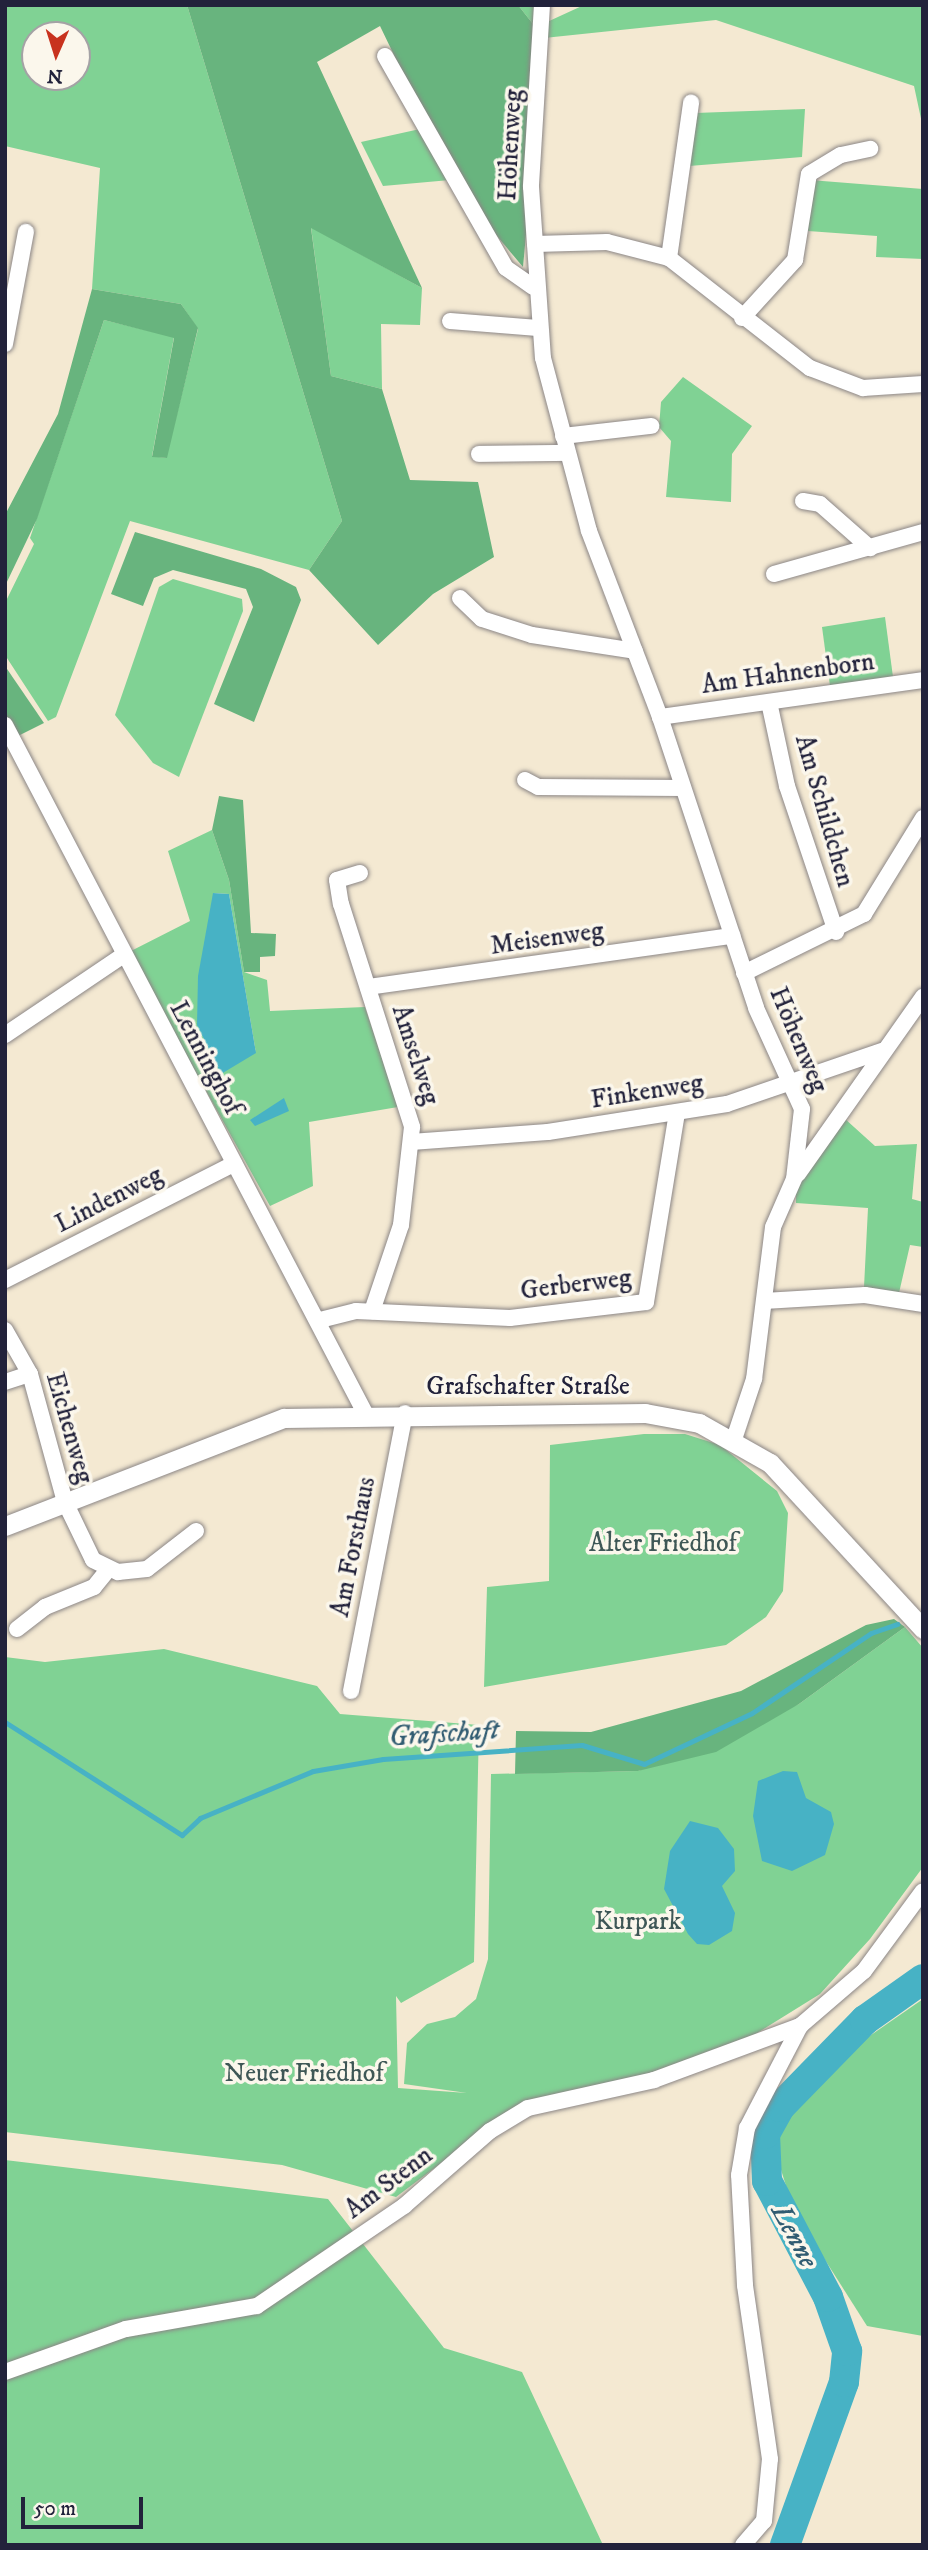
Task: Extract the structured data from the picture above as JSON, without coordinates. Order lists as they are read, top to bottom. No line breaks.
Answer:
{"streets":{"street":["Höhenweg","Am Hahnenborn","Am Schildchen","Meisenweg","Amselweg","Lenninghof","Finkenweg","Lindenweg","Gerberweg","Grafschafter Straße","Eichenweg","Am Forsthaus","Am Stenn"]},"crossings":[["Höhenweg","Am Hahnenborn"],["Höhenweg","Meisenweg"],["Höhenweg","Finkenweg"],["Höhenweg","Grafschafter Straße"],["Am Hahnenborn","Am Schildchen"],["Meisenweg","Amselweg"],["Amselweg","Finkenweg"],["Amselweg","Gerberweg"],["Lenninghof","Lindenweg"],["Lenninghof","Gerberweg"],["Lenninghof","Grafschafter Straße"],["Finkenweg","Gerberweg"],["Grafschafter Straße","Eichenweg"],["Grafschafter Straße","Am Forsthaus"]],"water":["Grafschaft","Lenne"],"parks":["Alter Friedhof","Kurpark","Neuer Friedhof"],"scale_bar":"50 m","north":"bottom"}
